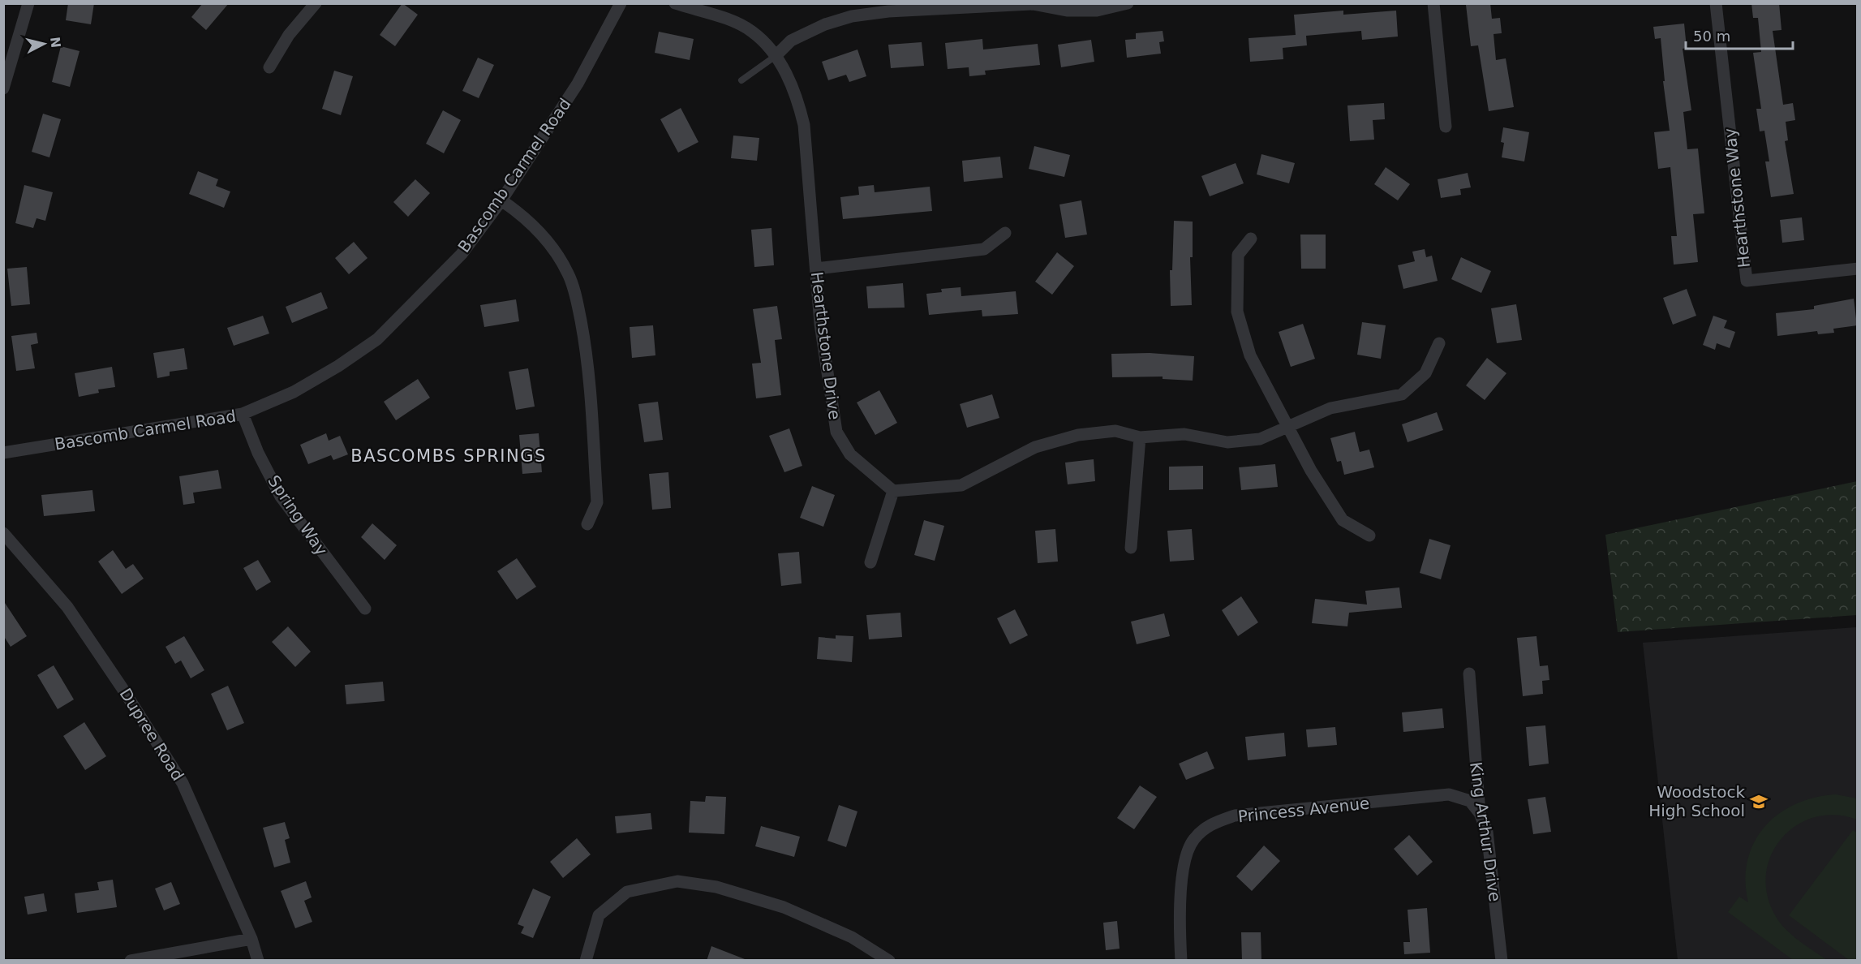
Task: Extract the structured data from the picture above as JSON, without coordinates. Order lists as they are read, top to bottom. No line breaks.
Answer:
{"streets":{"street":["Bascomb Carmel Road","Hearthstone Way","Hearthstone Drive","Spring Way","Dupree Road","Princess Avenue","King Arthur Drive"]},"crossings":[["Bascomb Carmel Road","Spring Way"],["Princess Avenue","King Arthur Drive"]],"districts":["BASCOMBS SPRINGS"],"places":{"school or university":["Woodstock High School"]},"scale_bar":"50 m","north":"right"}
